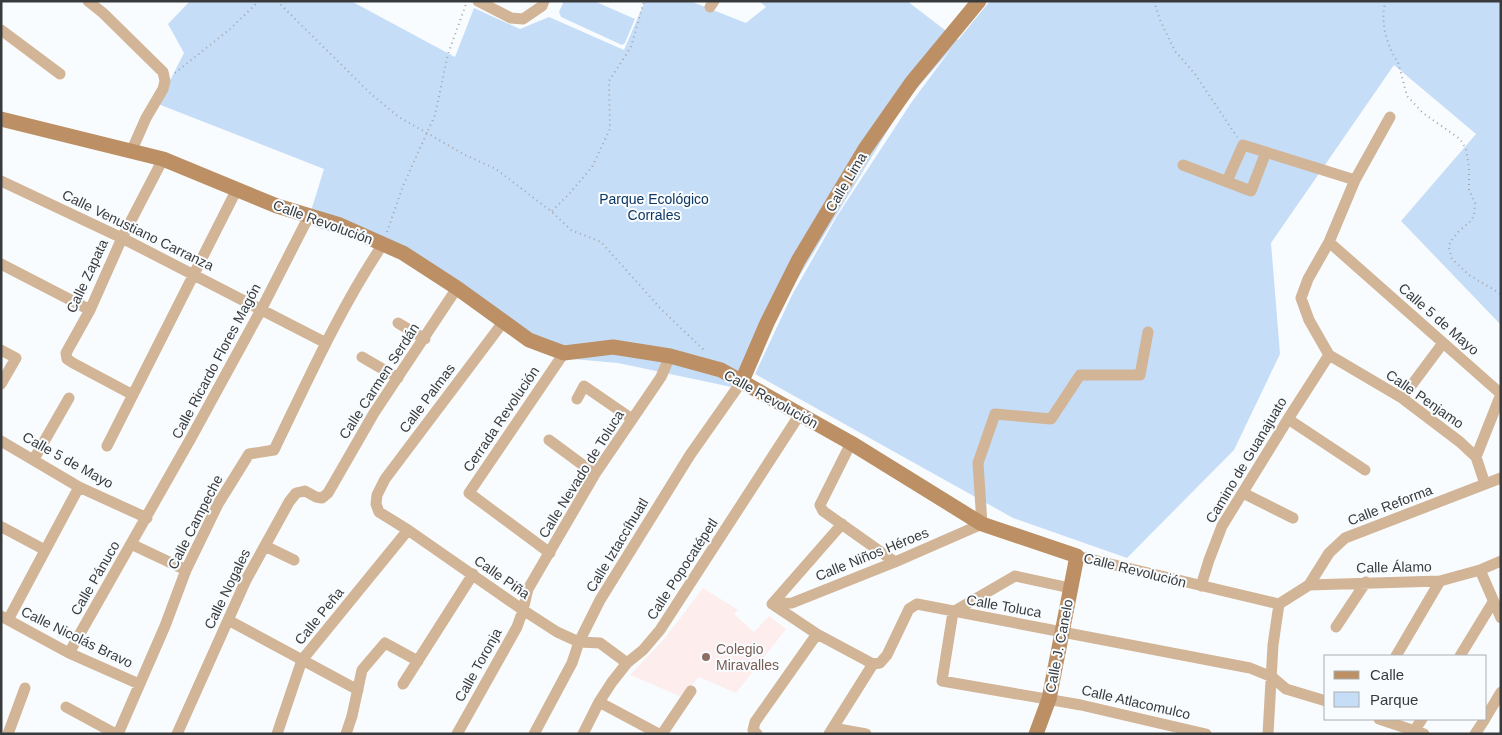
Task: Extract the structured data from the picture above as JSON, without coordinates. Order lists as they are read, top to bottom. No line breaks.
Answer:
{"streets":{"street":["Calle Lima","Calle Revolución","Calle Venustiano Carranza","Calle Zapata","Calle 5 de Mayo","Calle Ricardo Flores Magón","Calle Carmen Serdán","Calle Palmas","Calle Penjamo","Cerrada Revolución","Camino de Guanajuato","Calle Nevado de Toluca","Calle Reforma","Calle Campeche","Calle Iztaccíhuatl","Calle Niños Héroes","Calle Álamo","Calle Popocatépetl","Calle Piña","Calle Pánuco","Calle Nogales","Calle Toluca","Calle Peña","Calle Nicolás Bravo","Calle J. Canelo","Calle Toronja","Calle Atlacomulco"]},"crossings":[["Calle Lima","Calle Revolución"],["Calle Lima","Calle Iztaccíhuatl"],["Calle Revolución","Calle Zapata"],["Calle Revolución","Calle Ricardo Flores Magón"],["Calle Revolución","Calle Carmen Serdán"],["Calle Revolución","Calle Palmas"],["Calle Revolución","Cerrada Revolución"],["Calle Revolución","Camino de Guanajuato"],["Calle Revolución","Calle Nevado de Toluca"],["Calle Revolución","Calle Campeche"],["Calle Revolución","Calle Iztaccíhuatl"],["Calle Revolución","Calle Niños Héroes"],["Calle Revolución","Calle Álamo"],["Calle Revolución","Calle Popocatépetl"],["Calle Revolución","Calle J. Canelo"],["Calle Venustiano Carranza","Calle Zapata"],["Calle Venustiano Carranza","Calle Ricardo Flores Magón"],["Calle Venustiano Carranza","Calle Campeche"],["Calle 5 de Mayo","Calle Ricardo Flores Magón"],["Calle 5 de Mayo","Calle Penjamo"],["Calle 5 de Mayo","Calle Pánuco"],["Calle Ricardo Flores Magón","Calle Pánuco"],["Calle Carmen Serdán","Calle Nogales"],["Calle Palmas","Calle Piña"],["Calle Penjamo","Camino de Guanajuato"],["Calle Penjamo","Calle Reforma"],["Cerrada Revolución","Calle Nevado de Toluca"],["Calle Nevado de Toluca","Calle Piña"],["Calle Nevado de Toluca","Calle Toronja"],["Calle Reforma","Calle Álamo"],["Calle Campeche","Calle Nicolás Bravo"],["Calle Iztaccíhuatl","Calle Piña"],["Calle Popocatépetl","Calle Piña"],["Calle Piña","Calle Peña"],["Calle Piña","Calle Toronja"],["Calle Pánuco","Calle Nicolás Bravo"],["Calle Toluca","Calle J. Canelo"],["Calle Toluca","Calle Atlacomulco"],["Calle J. Canelo","Calle Atlacomulco"]],"parks":["Parque Ecológico Corrales"],"places":["Colegio Miravalles"],"legend":["Calle","Parque"]}
